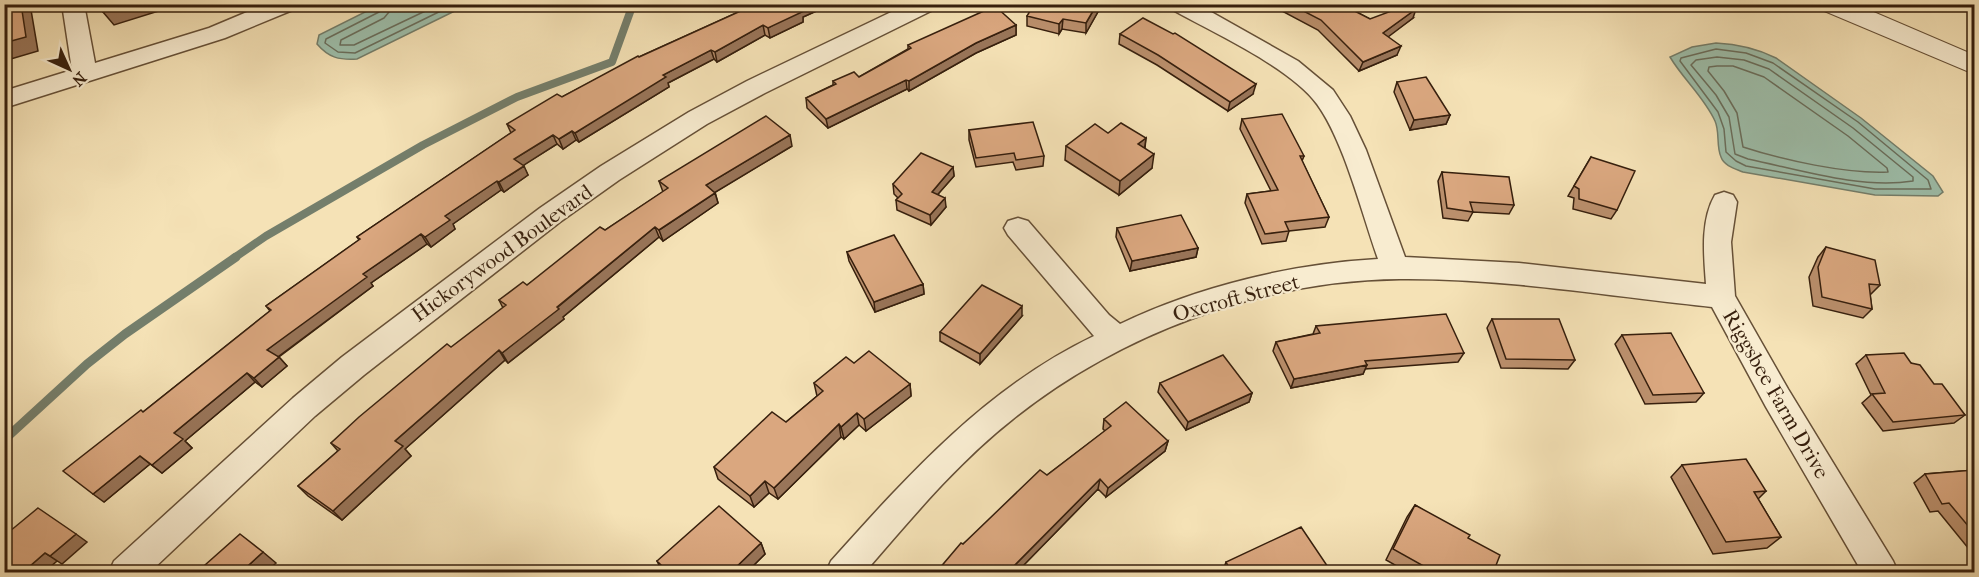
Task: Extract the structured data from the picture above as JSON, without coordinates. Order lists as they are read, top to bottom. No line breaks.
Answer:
{"streets":{"street":["Hickorywood Boulevard","Oxcroft Street","Riggsbee Farm Drive"]},"crossings":[["Oxcroft Street","Riggsbee Farm Drive"]],"north":"bottom right"}
